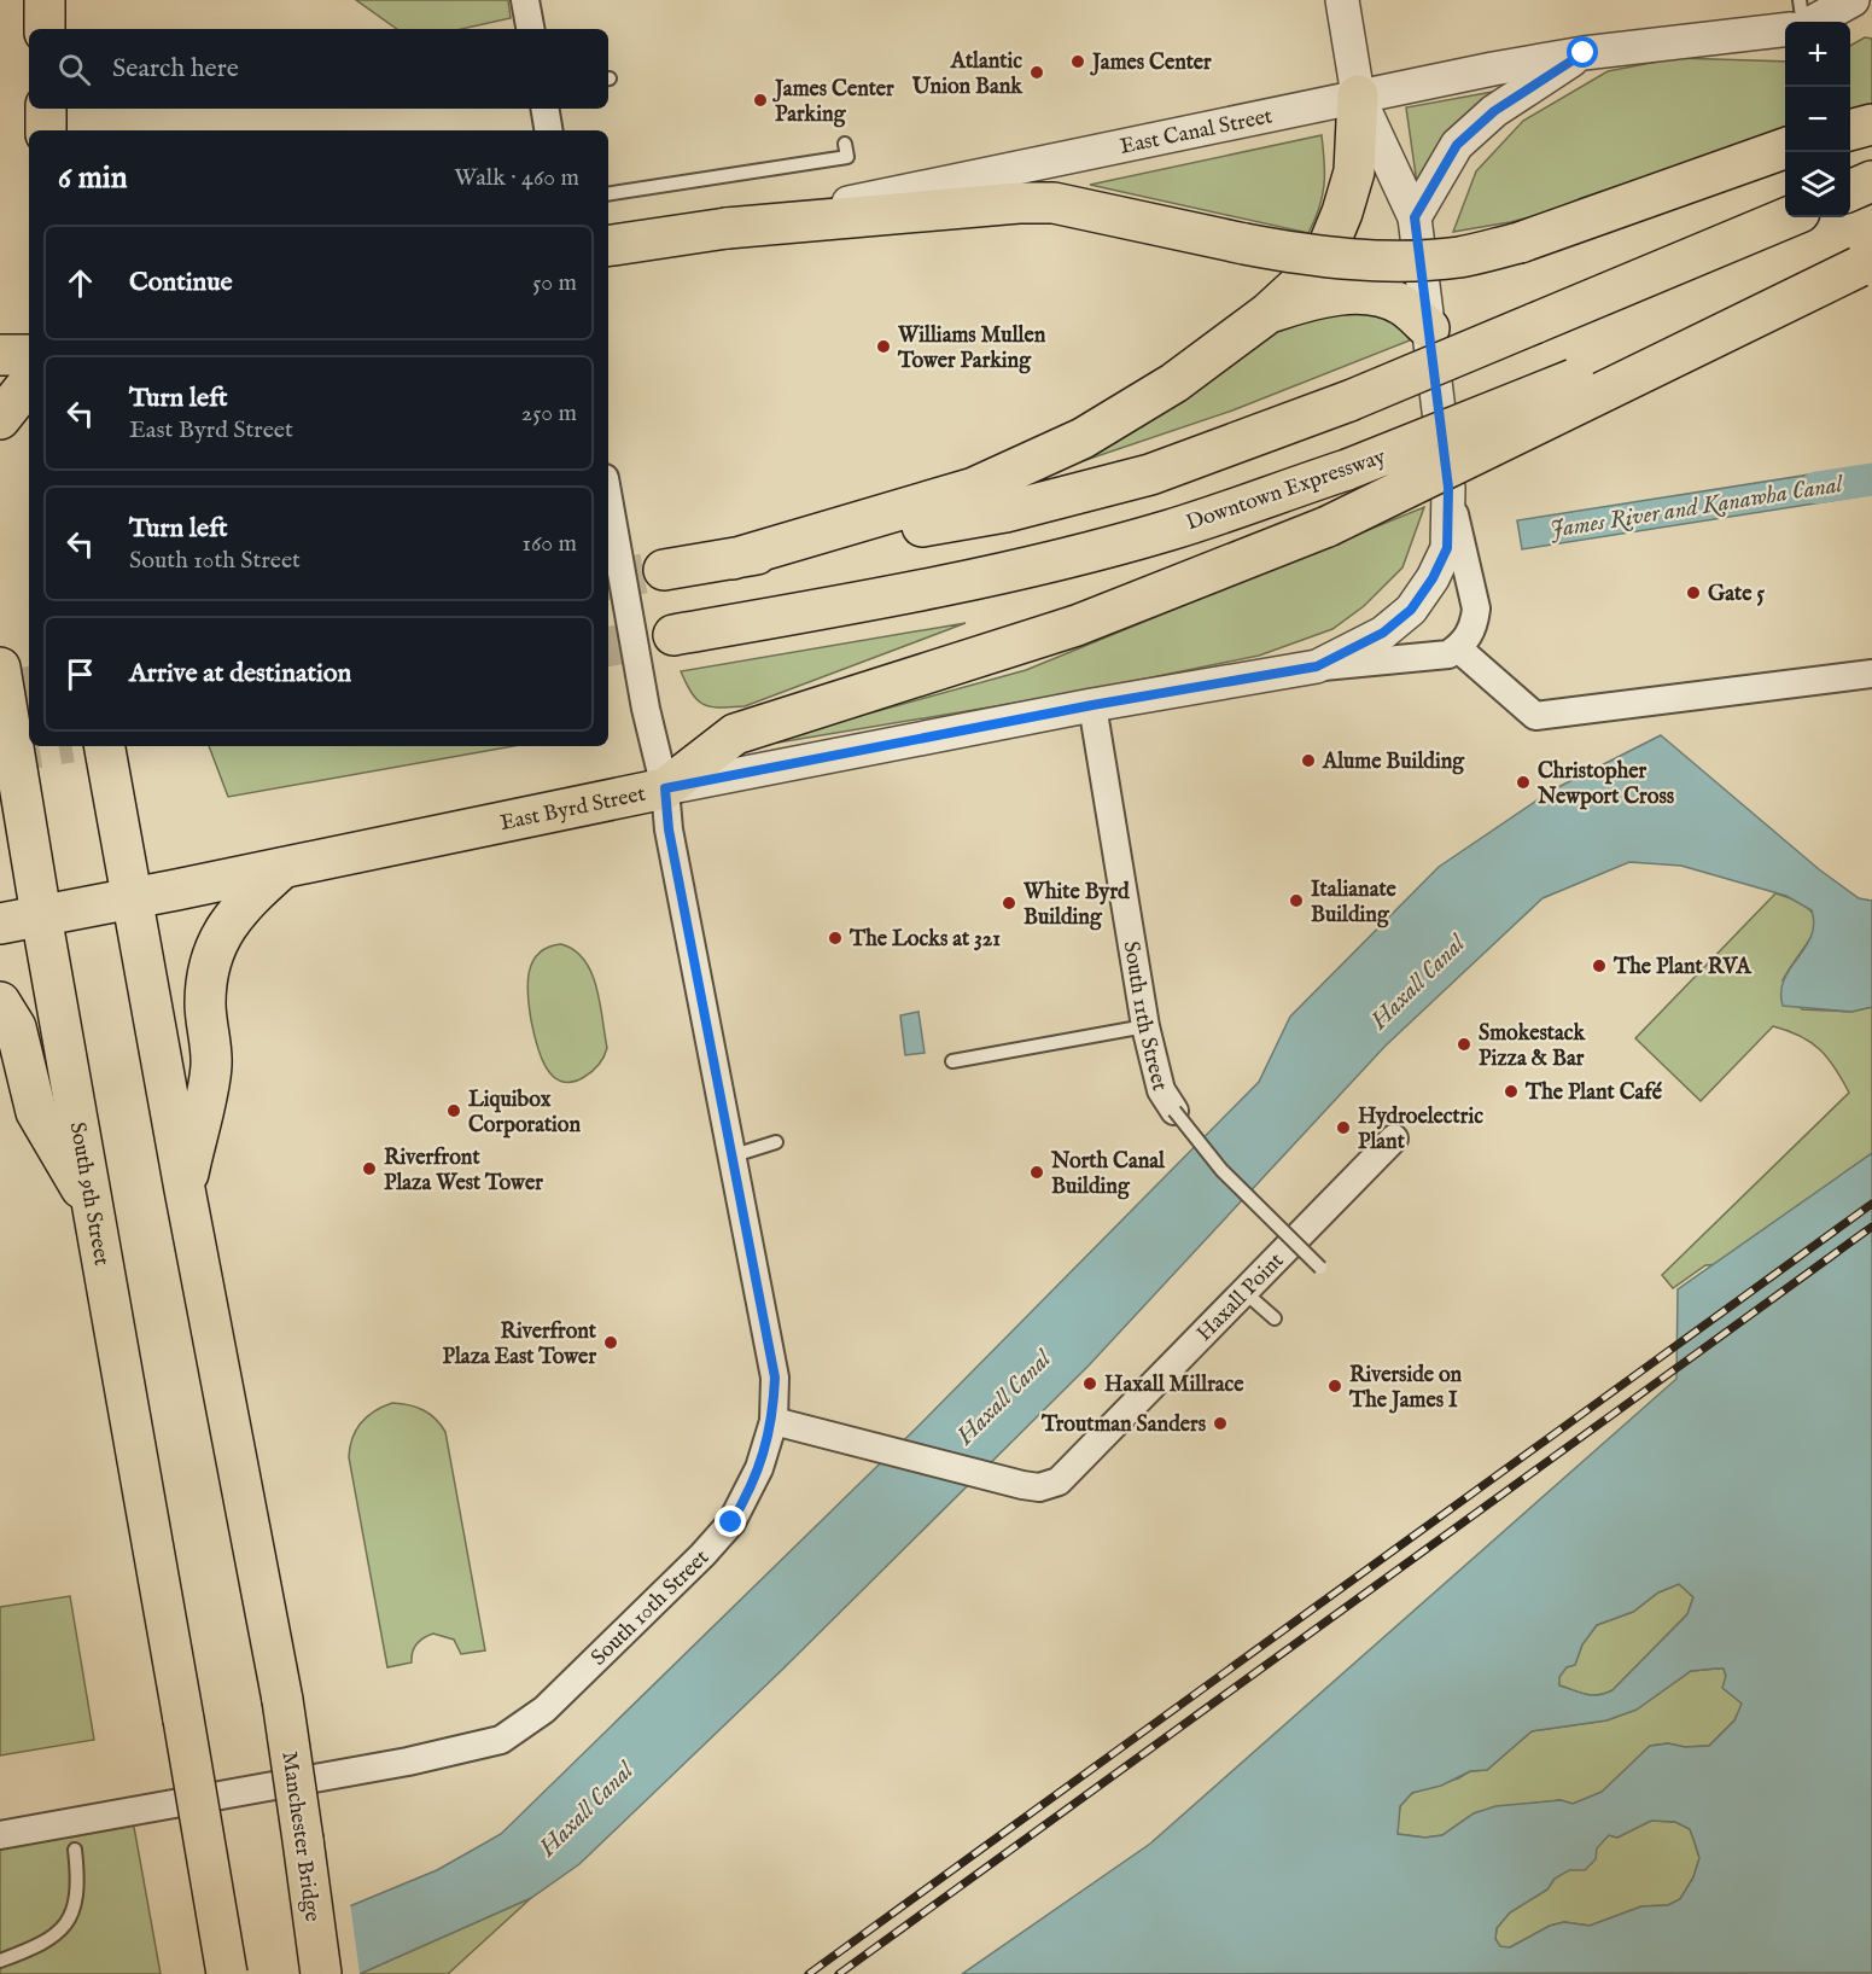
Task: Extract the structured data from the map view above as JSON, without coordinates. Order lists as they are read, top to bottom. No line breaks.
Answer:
{"streets":{"main road":["East Canal Street","Downtown Expressway","East Byrd Street","South 9th Street","Manchester Bridge"],"street":["South 11th Street","Haxall Point","South 10th Street"]},"crossings":[["East Canal Street","East Byrd Street"],["East Byrd Street","South 11th Street"],["East Byrd Street","South 9th Street"],["East Byrd Street","South 10th Street"],["Haxall Point","South 10th Street"]],"water":["James River and Kanawha Canal","Haxall Canal"],"places":["James Center","Atlantic Union Bank","James Center Parking","Williams Mullen Tower Parking","Gate 5","Alume Building","Christopher Newport Cross","Italianate Building","White Byrd Building","The Locks at 321","The Plant RVA","Smokestack Pizza & Bar","The Plant Café","Liquibox Corporation","Hydroelectric Plant","Riverfront Plaza West Tower","North Canal Building","Riverfront Plaza East Tower","Haxall Millrace","Riverside on The James I","Troutman Sanders"],"page":{"map_buttons":["+","−"],"search":"Search here","heading":["6 min","Walk · 460 m"],"list":[["Continue","50 m"],["Turn left","East Byrd Street","250 m"],["Turn left","South 10th Street","160 m"],"Arrive at destination"]}}
